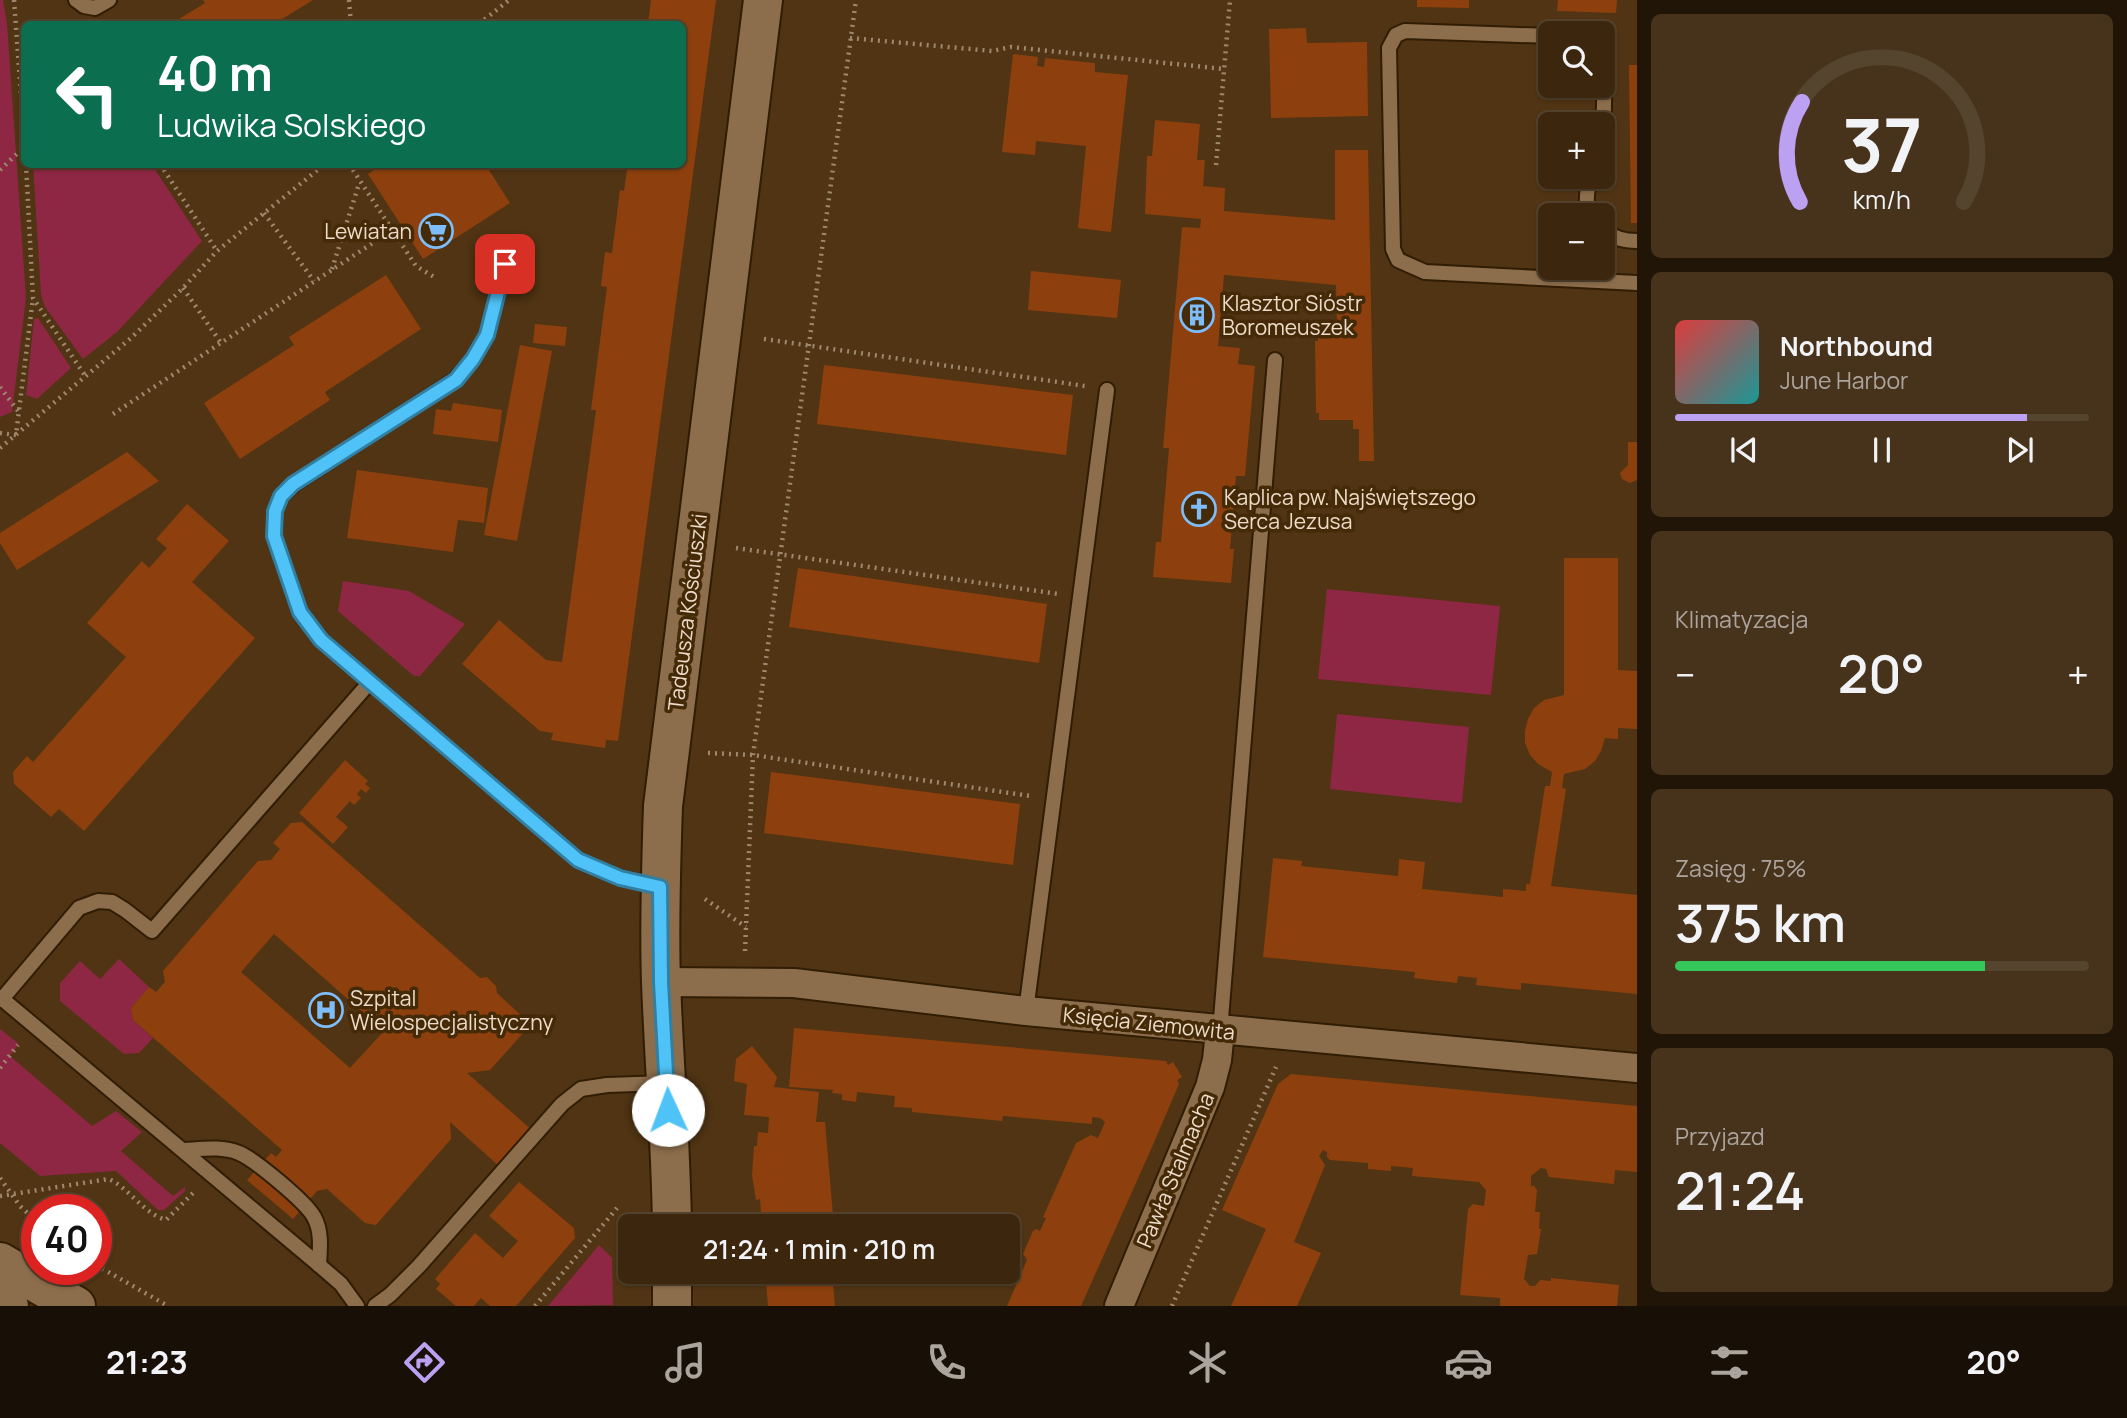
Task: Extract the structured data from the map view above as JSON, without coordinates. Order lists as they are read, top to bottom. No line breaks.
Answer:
{"streets":{"street":["Tadeusza Kościuszki","Księcia Ziemowita","Pawła Stalmacha"]},"crossings":[["Tadeusza Kościuszki","Księcia Ziemowita"],["Księcia Ziemowita","Pawła Stalmacha"]],"places":{"supermarket":["Lewiatan"],"building":["Klasztor Sióstr Boromeuszek"],"church":["Kaplica pw. Najświętszego Serca Jezusa"],"hospital":["Szpital Wielospecjalistyczny"]},"page":{"map_buttons":["+","−"],"turn":["40 m","Ludwika Solskiego"],"song":["Northbound","June Harbor"],"tile":["Klimatyzacja",["Zasięg · 75%","375 km"],["Przyjazd","21:24"]],"heat":["−","20°","+"],"limit":"40","trip":"21:24 · 1 min · 210 m","tabs":["21:23","20°"],"gauge":["37","km/h"]}}
